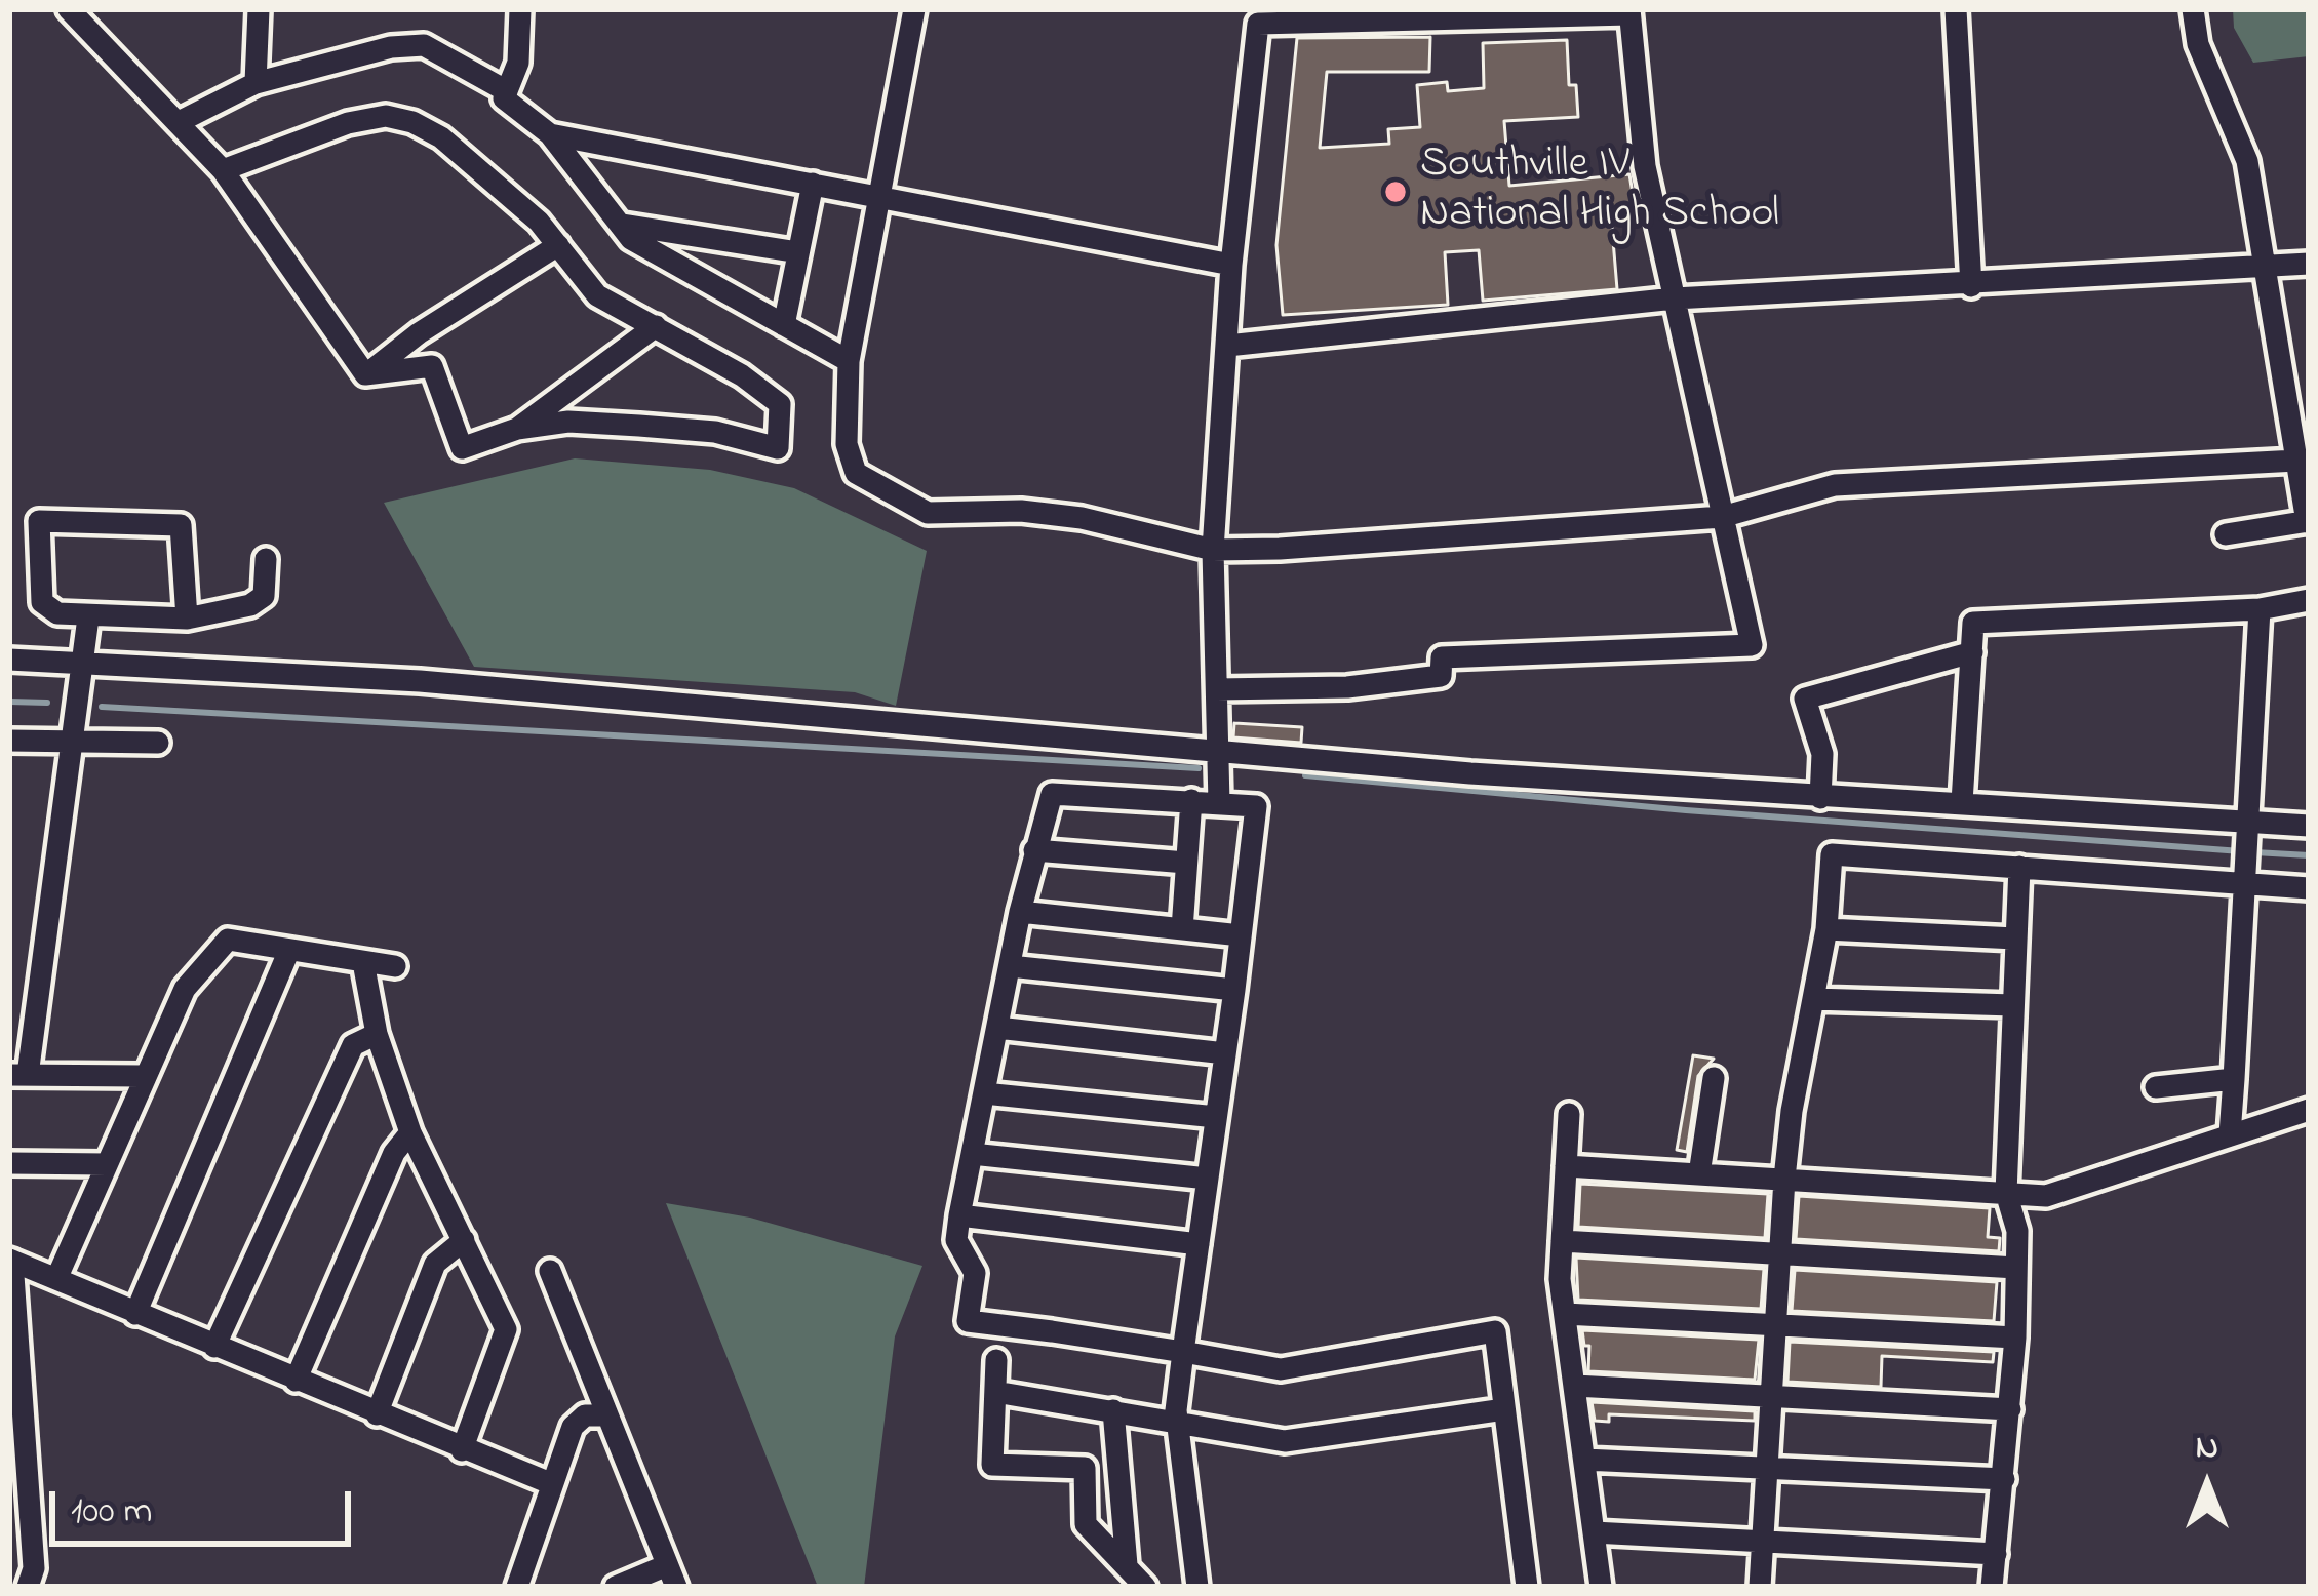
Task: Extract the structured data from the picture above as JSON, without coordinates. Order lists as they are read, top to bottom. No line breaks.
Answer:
{"places":["Southville IV National High School"],"scale_bar":"100 m","north":"top"}
